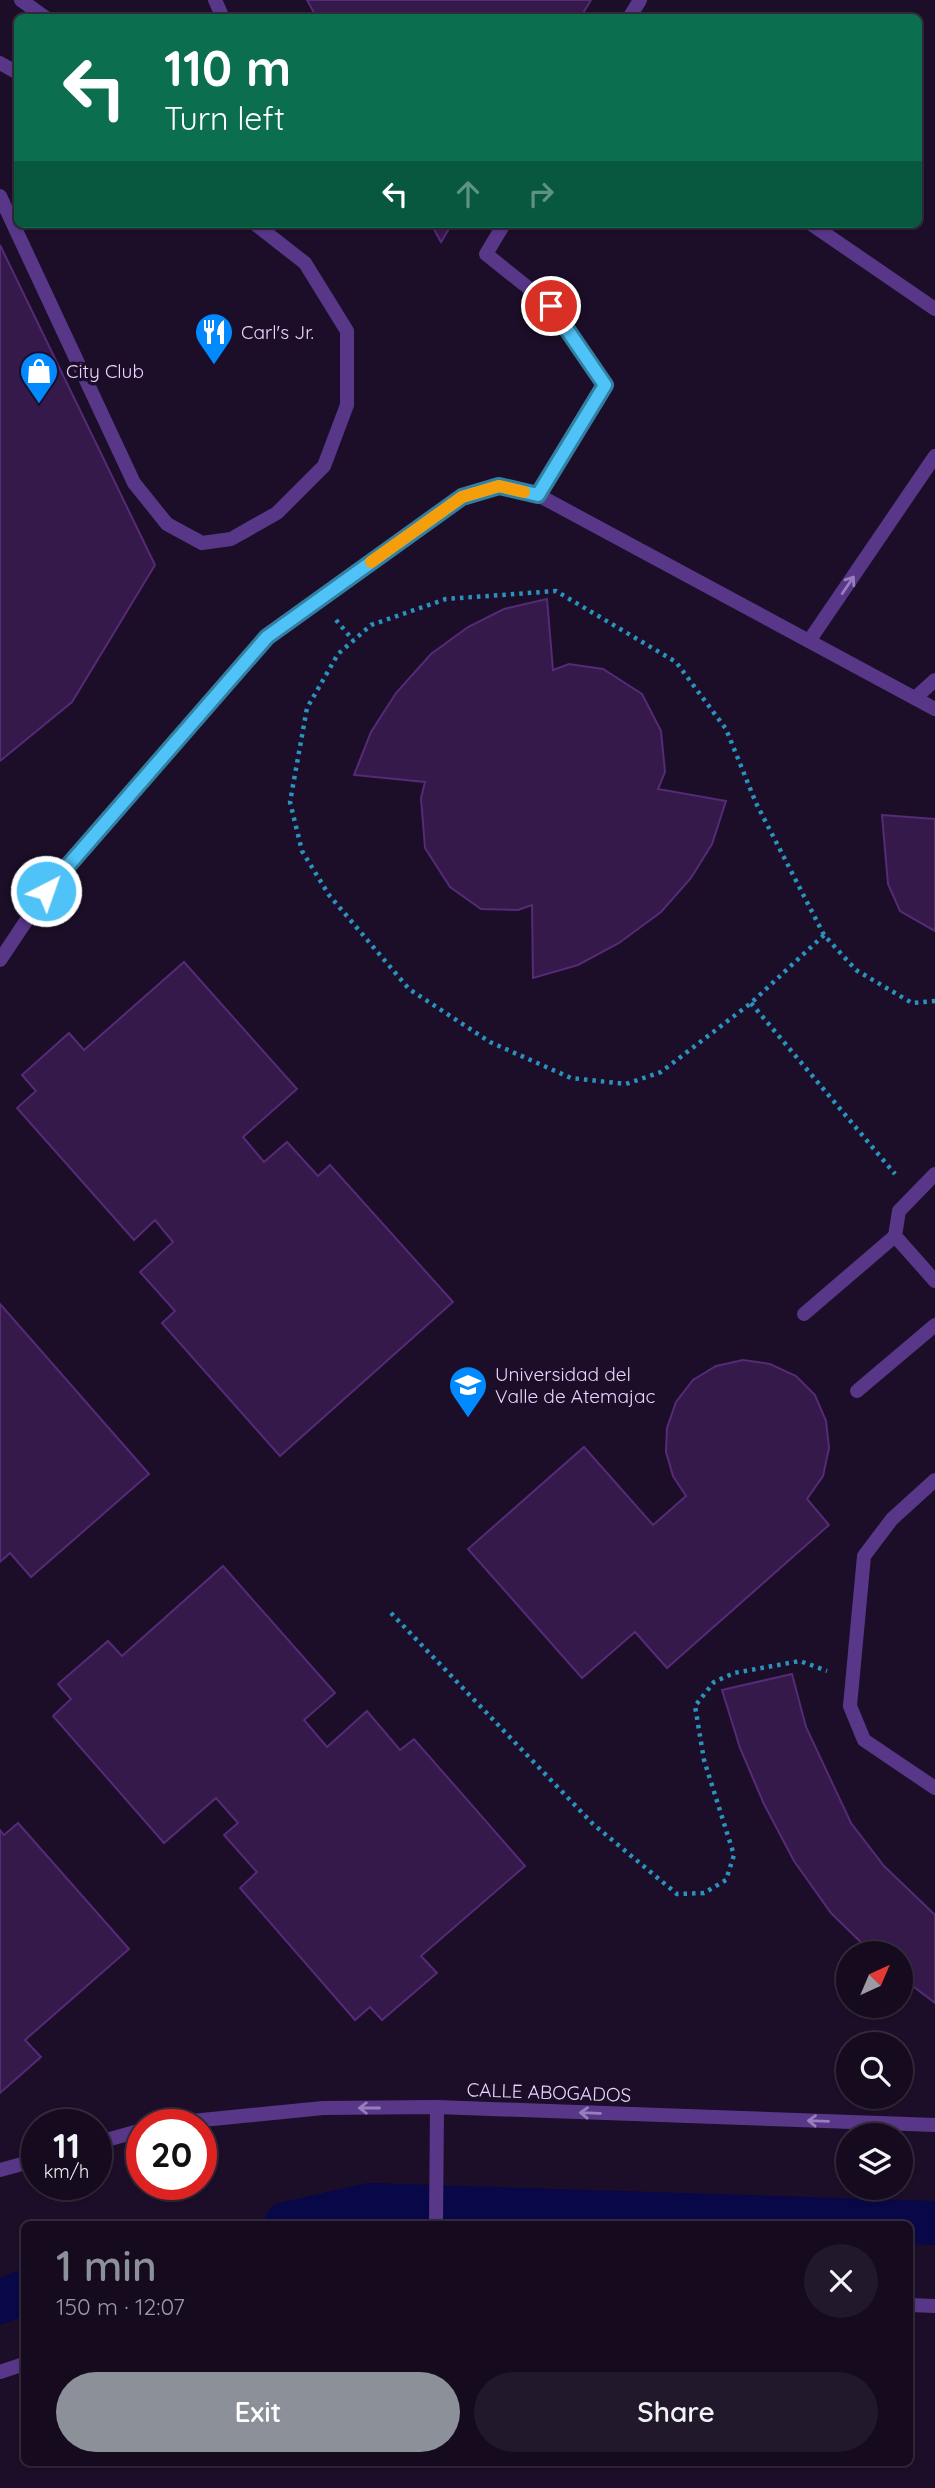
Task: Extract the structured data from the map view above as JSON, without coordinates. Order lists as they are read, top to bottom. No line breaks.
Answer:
{"streets":{"street":["CALLE ABOGADOS"]},"one_way":["CALLE ABOGADOS"],"places":{"restaurant":["Carl's Jr."],"shop":["City Club"],"school or university":["Universidad del Valle de Atemajac"]},"north":"top right","page":{"turn":["110 m","Turn left"],"speed":"11 km/h","limit":"20","heading":["1 min","150 m · 12:07"],"buttons":["Exit","Share"]}}
